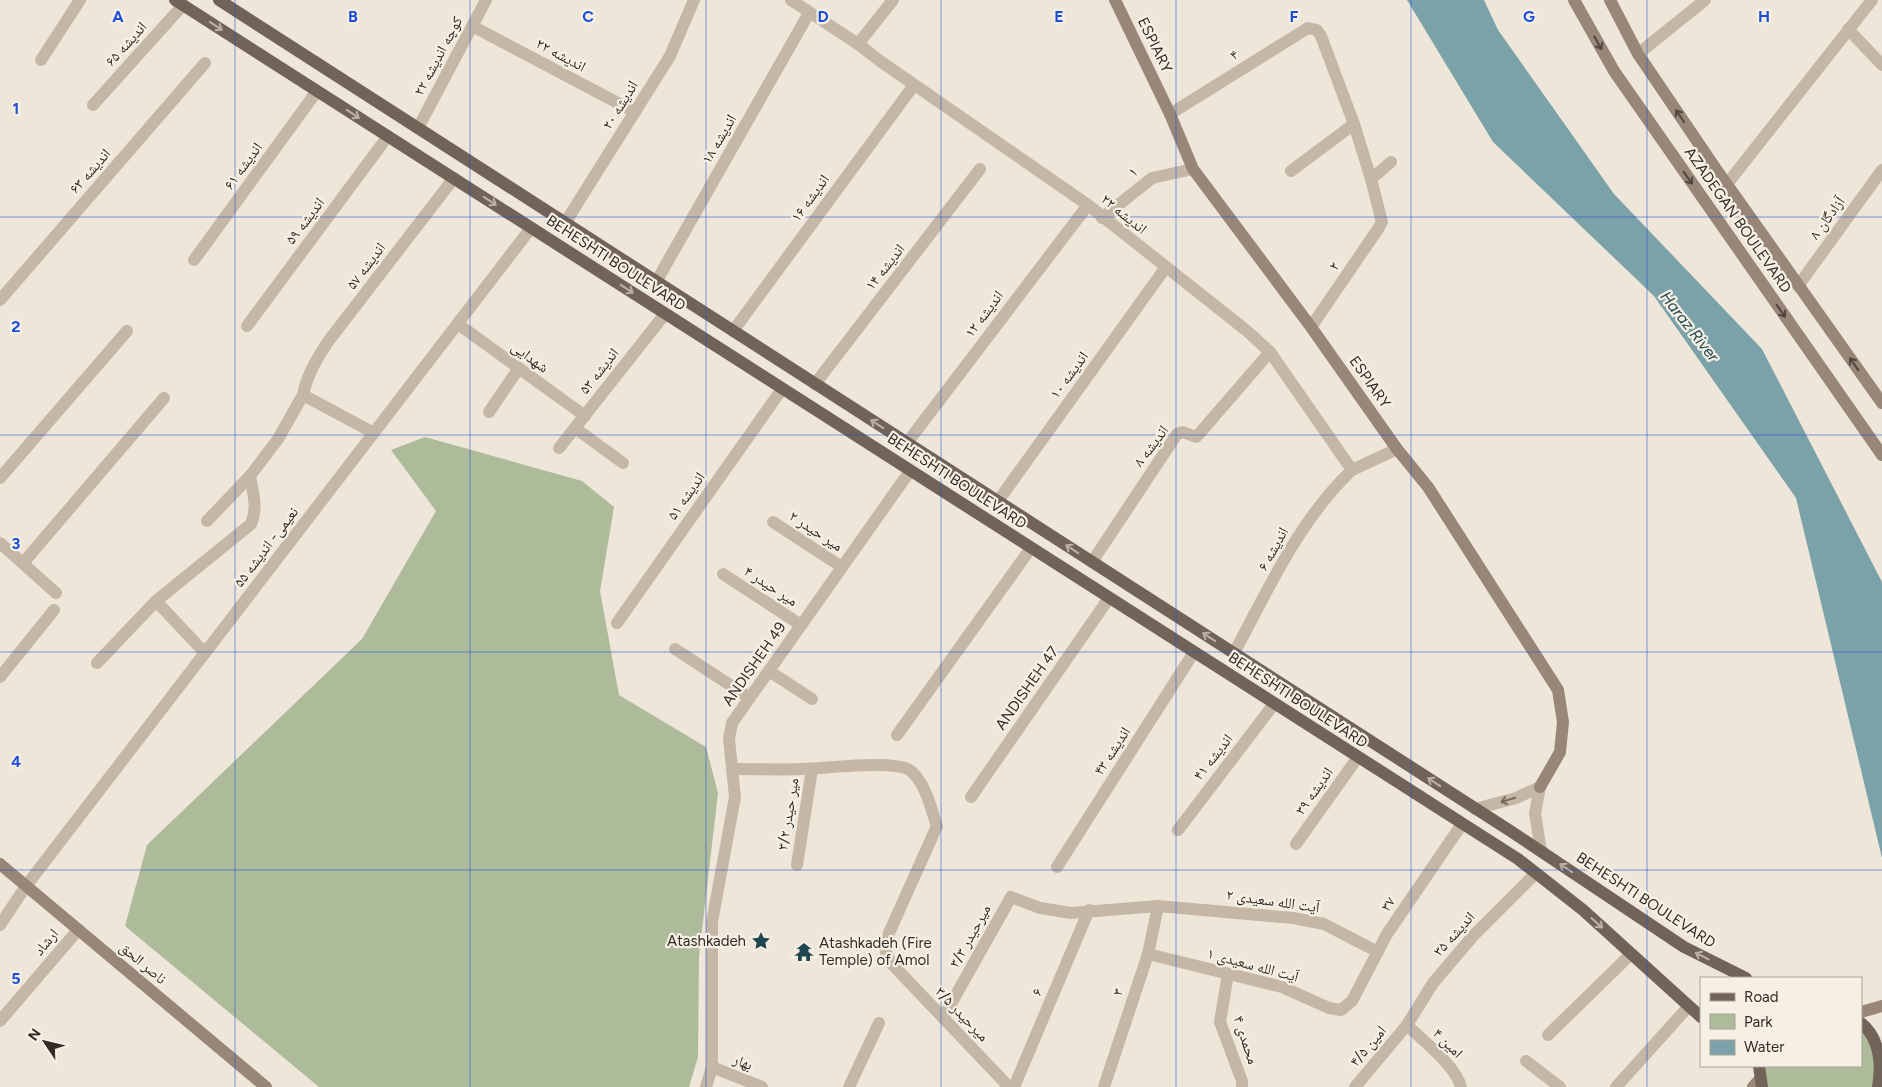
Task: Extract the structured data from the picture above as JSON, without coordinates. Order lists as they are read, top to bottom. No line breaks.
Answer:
{"streets":{"main road":["BEHESHTI BOULEVARD"],"street":["اندیشه ۶۵","ESPIARY","اندیشه ۲۲","۴","کوچه اندیشه ۲۲","اندیشه ۲۰","اندیشه ۱۸","اندیشه ۶۱","اندیشه ۶۳","۱","اندیشه ۱۶","آزادگان ۸","AZADEGAN BOULEVARD","اندیشه ۵۹","اندیشه ۵۷","۲","اندیشه ۱۴","اندیشه ۱۲","شهدایی","اندیشه ۵۳","اندیشه ۱۰","اندیشه ۸","اندیشه ۵۱","میر حیدر ۲","نعیمی- اندیشه ۵۵","اندیشه ۶","میر حیدر ۴","ANDISHEH 49","ANDISHEH 47","اندیشه ۴۳","اندیشه ۴۱","اندیشه ۳۹","میر حیدر ۳/۲","آیت الله سعیدی ۲","۳۷","اندیشه ۳۵","میرحیدر ۳/۳","ارشاد","ناصر الحق","آیت الله سعیدی ۱","۶","۳","میرحیدر ۳/۵","محمدی ۴","امین ۴","امین ۴/۵","بهار"]},"crossings":[["اندیشه ۶۵","BEHESHTI BOULEVARD"],["ESPIARY","۴"],["ESPIARY","۱"],["ESPIARY","BEHESHTI BOULEVARD"],["ESPIARY","۲"],["اندیشه ۲۲","کوچه اندیشه ۲۲"],["اندیشه ۲۲","اندیشه ۲۰"],["اندیشه ۲۲","اندیشه ۱۸"],["اندیشه ۲۲","۱"],["اندیشه ۲۲","اندیشه ۱۶"],["اندیشه ۲۲","اندیشه ۱۲"],["اندیشه ۲۲","اندیشه ۱۰"],["اندیشه ۲۲","اندیشه ۸"],["اندیشه ۲۲","اندیشه ۶"],["کوچه اندیشه ۲۲","BEHESHTI BOULEVARD"],["اندیشه ۲۰","BEHESHTI BOULEVARD"],["اندیشه ۱۸","BEHESHTI BOULEVARD"],["اندیشه ۶۱","BEHESHTI BOULEVARD"],["اندیشه ۱۶","BEHESHTI BOULEVARD"],["آزادگان ۸","AZADEGAN BOULEVARD"],["اندیشه ۵۹","BEHESHTI BOULEVARD"],["BEHESHTI BOULEVARD","اندیشه ۵۷"],["BEHESHTI BOULEVARD","اندیشه ۱۴"],["BEHESHTI BOULEVARD","اندیشه ۱۲"],["BEHESHTI BOULEVARD","اندیشه ۵۳"],["BEHESHTI BOULEVARD","اندیشه ۱۰"],["BEHESHTI BOULEVARD","اندیشه ۸"],["BEHESHTI BOULEVARD","اندیشه ۵۱"],["BEHESHTI BOULEVARD","نعیمی- اندیشه ۵۵"],["BEHESHTI BOULEVARD","اندیشه ۶"],["BEHESHTI BOULEVARD","ANDISHEH 49"],["BEHESHTI BOULEVARD","ANDISHEH 47"],["BEHESHTI BOULEVARD","اندیشه ۴۳"],["BEHESHTI BOULEVARD","اندیشه ۴۱"],["BEHESHTI BOULEVARD","اندیشه ۳۹"],["BEHESHTI BOULEVARD","۳۷"],["BEHESHTI BOULEVARD","اندیشه ۳۵"],["شهدایی","اندیشه ۵۳"],["شهدایی","نعیمی- اندیشه ۵۵"],["میر حیدر ۲","ANDISHEH 49"],["نعیمی- اندیشه ۵۵","ناصر الحق"],["میر حیدر ۴","ANDISHEH 49"],["ANDISHEH 49","بهار"],["میر حیدر ۳/۲","میرحیدر ۳/۵"],["آیت الله سعیدی ۲","۳۷"],["آیت الله سعیدی ۲","میرحیدر ۳/۳"],["آیت الله سعیدی ۲","۶"],["آیت الله سعیدی ۲","۳"],["۳۷","آیت الله سعیدی ۱"],["اندیشه ۳۵","امین ۴"],["اندیشه ۳۵","امین ۴/۵"],["میرحیدر ۳/۳","میرحیدر ۳/۵"],["ارشاد","ناصر الحق"],["آیت الله سعیدی ۱","۳"],["آیت الله سعیدی ۱","محمدی ۴"],["امین ۴","امین ۴/۵"]],"water":["Haraz River"],"places":{"place":["Atashkadeh"],"temple":["Atashkadeh (Fire Temple) of Amol"]},"legend":["Road","Park","Water"],"north":"top left","grid":{"columns":["A","B","C","D","E","F","G","H"],"rows":["1","2","3","4","5"]}}
